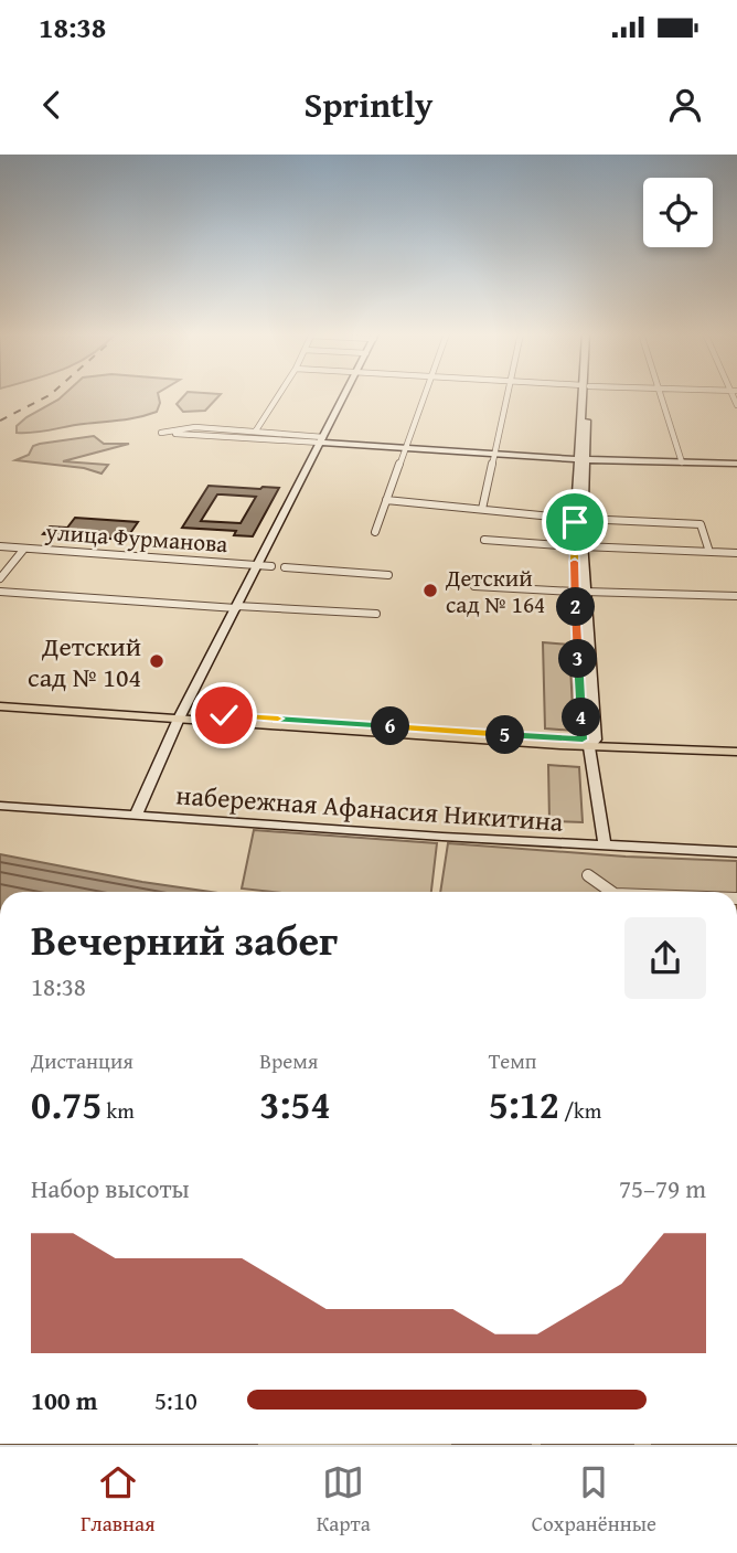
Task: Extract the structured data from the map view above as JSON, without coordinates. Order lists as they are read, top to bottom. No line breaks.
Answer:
{"streets":{"main road":["набережная Афанасия Никитина"],"street":["улица Фурманова"]},"places":["Детский сад № 164","Детский сад № 104"],"page":{"status":"18:38","header":"Sprintly","pins":["2","3","4","6","5"],"heading":["Вечерний забег","18:38"],"stats":[["Дистанция","0.75 km"],["Время","3:54"],["Темп","5:12 /km"]],"chart":["Набор высоты","75–79 m"],"list":[{"name":"100 m","note":"5:10"}],"tabs":["Главная","Карта","Сохранённые"]}}
